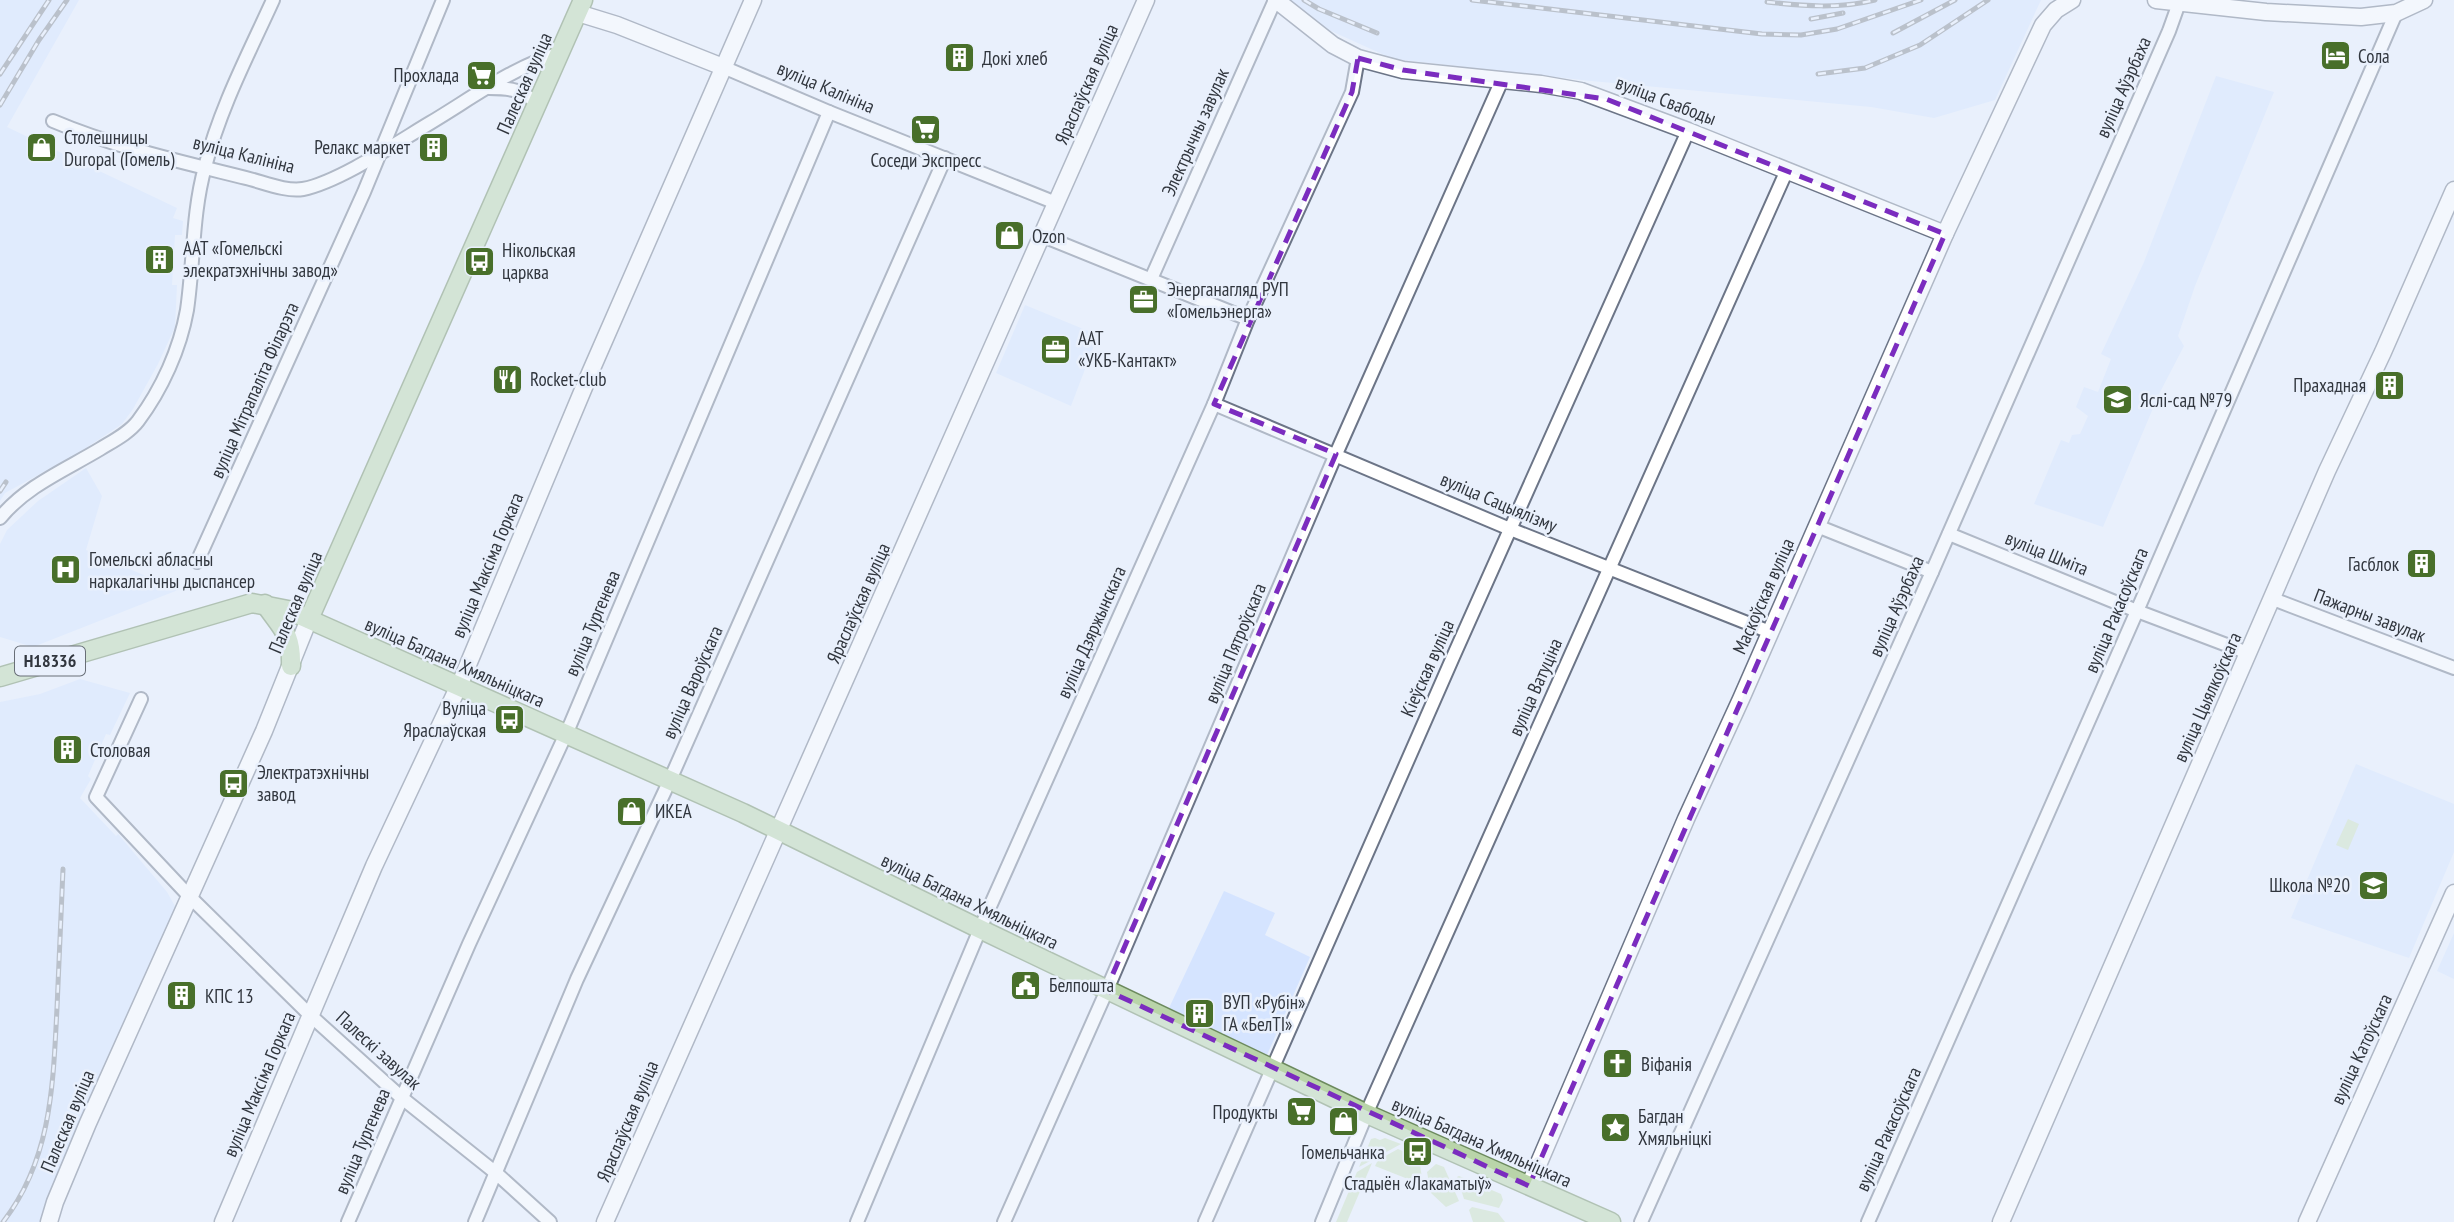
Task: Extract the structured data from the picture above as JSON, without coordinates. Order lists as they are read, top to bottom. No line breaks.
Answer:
{"streets":{"main road":["Палеская вуліца","Н18336","вуліца Багдана Хмяльніцкага"],"street":["Яраслаўская вуліца","вуліца Калініна","вуліца Аўэрбаха","вуліца Свабоды","Электрычны завулак","вуліца Мітрапаліта Філарэта","вуліца Сацыялізму","вуліца Шміта","вуліца Максіма Горкага","Маскоўская вуліца","вуліца Ракасоўскага","Пажарны завулак","вуліца Тургенева","вуліца Дзяржынскага","вуліца Пятроўскага","Кіеўская вуліца","вуліца Вароўскага","вуліца Ватуціна","вуліца Цыялкоўскага","вуліца Катоўскага","Палескі завулак"]},"crossings":[["Палеская вуліца","вуліца Калініна"],["Палеская вуліца","Н18336"],["Палеская вуліца","вуліца Багдана Хмяльніцкага"],["Палеская вуліца","Палескі завулак"],["Яраслаўская вуліца","вуліца Калініна"],["Яраслаўская вуліца","вуліца Багдана Хмяльніцкага"],["вуліца Калініна","вуліца Мітрапаліта Філарэта"],["вуліца Калініна","вуліца Максіма Горкага"],["вуліца Калініна","вуліца Тургенева"],["вуліца Калініна","вуліца Вароўскага"],["вуліца Аўэрбаха","вуліца Шміта"],["вуліца Свабоды","Электрычны завулак"],["вуліца Свабоды","Маскоўская вуліца"],["вуліца Свабоды","вуліца Дзяржынскага"],["вуліца Свабоды","вуліца Пятроўскага"],["вуліца Свабоды","Кіеўская вуліца"],["вуліца Свабоды","вуліца Ватуціна"],["вуліца Сацыялізму","Маскоўская вуліца"],["вуліца Сацыялізму","вуліца Дзяржынскага"],["вуліца Сацыялізму","вуліца Пятроўскага"],["вуліца Сацыялізму","Кіеўская вуліца"],["вуліца Сацыялізму","вуліца Ватуціна"],["вуліца Шміта","вуліца Ракасоўскага"],["вуліца Шміта","вуліца Цыялкоўскага"],["вуліца Максіма Горкага","вуліца Багдана Хмяльніцкага"],["вуліца Максіма Горкага","Палескі завулак"],["Маскоўская вуліца","вуліца Багдана Хмяльніцкага"],["Пажарны завулак","вуліца Цыялкоўскага"],["вуліца Тургенева","вуліца Багдана Хмяльніцкага"],["вуліца Тургенева","Палескі завулак"],["вуліца Дзяржынскага","вуліца Багдана Хмяльніцкага"],["вуліца Пятроўскага","вуліца Багдана Хмяльніцкага"],["Н18336","вуліца Багдана Хмяльніцкага"],["вуліца Багдана Хмяльніцкага","Кіеўская вуліца"],["вуліца Багдана Хмяльніцкага","вуліца Вароўскага"],["вуліца Багдана Хмяльніцкага","вуліца Ватуціна"],["вуліца Вароўскага","Палескі завулак"]],"places":{"hotel":["Сола"],"building":["Докі хлеб","Релакс маркет","ААТ «Гомельскі элекратэхнічны завод»","Прахадная","Гасблок","Столовая","КПС 13","ВУП «Рубін» ГА «БелТІ»"],"supermarket":["Прохлада","Соседи Экспресс","Продукты"],"shop":["Столешницы Duropal (Гомель)","Ozon","ИКЕА","Гомельчанка"],"bus stop":["Нікольская царква","Вуліца Яраслаўская","Электратэхнічны завод","Стадыён «Лакаматыў»"],"office":["Энерганагляд РУП «Гомельэнерга»","ААТ «УКБ-Кантакт»"],"restaurant":["Rocket-club"],"school or university":["Яслі-сад №79","Школа №20"],"hospital":["Гомельскі абласны наркалагічны дыспансер"],"public building":["Белпошта"],"church":["Віфанія"],"place":["Багдан Хмяльніцкі"]}}
